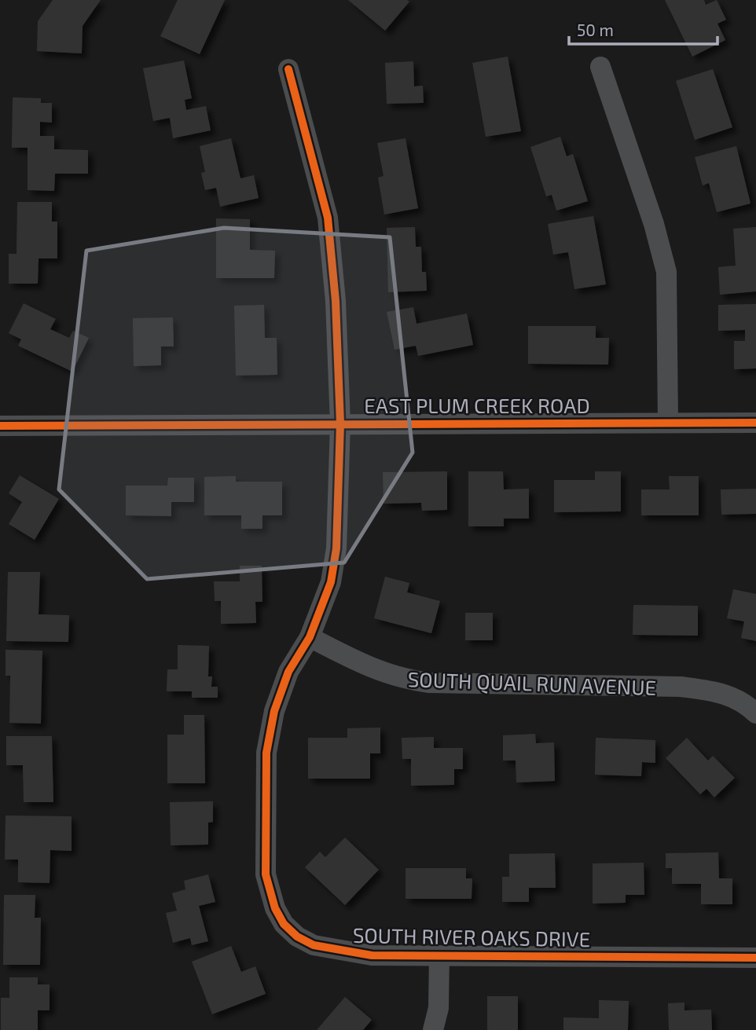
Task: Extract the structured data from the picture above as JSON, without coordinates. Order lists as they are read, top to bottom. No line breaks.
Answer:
{"streets":{"street":["EAST PLUM CREEK ROAD","SOUTH QUAIL RUN AVENUE","SOUTH RIVER OAKS DRIVE"]},"crossings":[["EAST PLUM CREEK ROAD","SOUTH RIVER OAKS DRIVE"],["SOUTH QUAIL RUN AVENUE","SOUTH RIVER OAKS DRIVE"]],"scale_bar":"50 m"}
